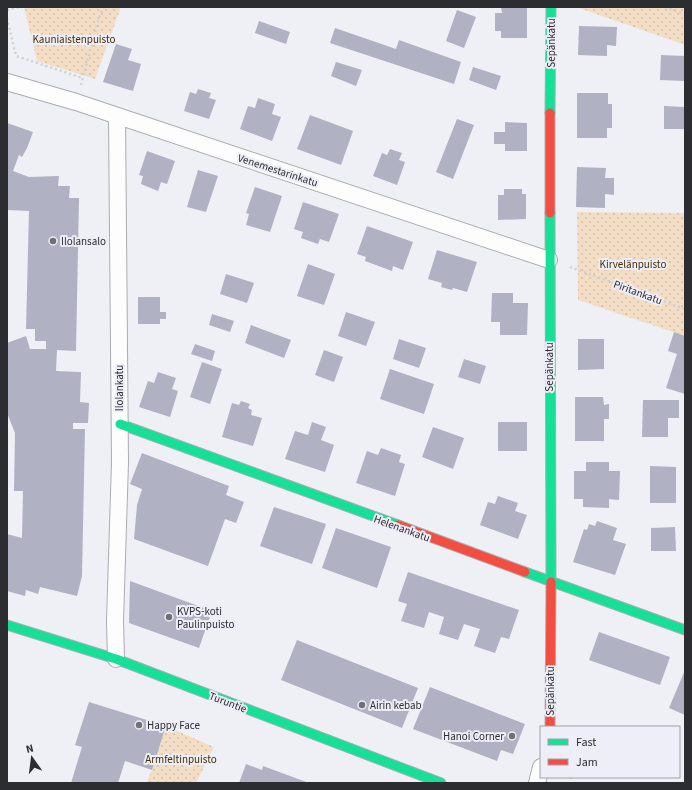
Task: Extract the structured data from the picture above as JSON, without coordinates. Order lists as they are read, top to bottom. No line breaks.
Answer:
{"streets":{"street":["Sepänkatu","Venemestarinkatu","Ilolankatu","Helenankatu","Turuntie"],"path":["Piritankatu"]},"crossings":[["Sepänkatu","Venemestarinkatu"],["Sepänkatu","Helenankatu"],["Venemestarinkatu","Ilolankatu"],["Ilolankatu","Helenankatu"],["Ilolankatu","Turuntie"]],"parks":["Kauniaistenpuisto","Kirvelänpuisto","Armfeltinpuisto"],"places":["Ilolansalo","KVPS-koti Paulinpuisto","Airin kebab","Happy Face","Hanoi Corner"],"legend":["Fast","Jam"],"north":"top"}
